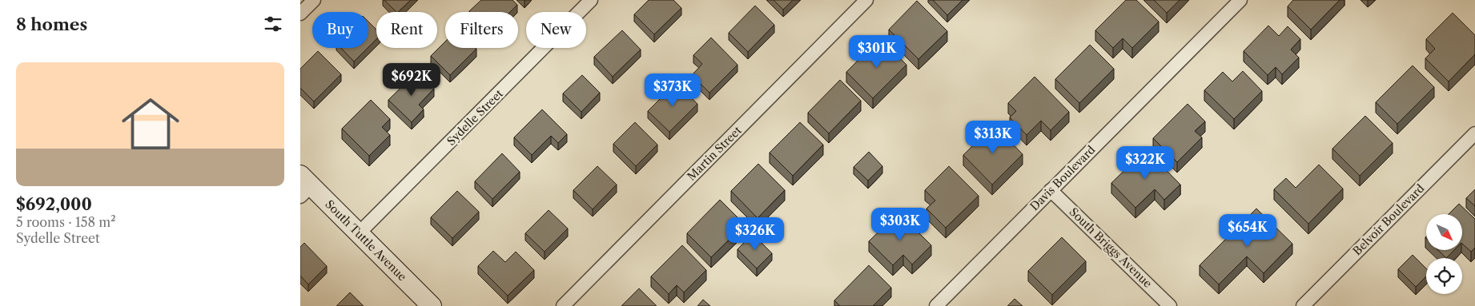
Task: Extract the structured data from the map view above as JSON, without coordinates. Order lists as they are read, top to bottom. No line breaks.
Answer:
{"streets":{"main road":["South Tuttle Avenue"],"street":["Sydelle Street","Martin Street","Davis Boulevard","Belvoir Boulevard","South Briggs Avenue"]},"crossings":[["Sydelle Street","South Tuttle Avenue"],["Davis Boulevard","South Briggs Avenue"]],"north":"bottom right","page":{"heading":"8 homes","chip":["Buy","Rent","Filters","New"],"price":["$301K","$692K","$373K","$313K","$322K","$303K","$654K","$326K"],"list":[{"name":"$692,000","note":"5 rooms · 158 m² · Sydelle Street"}]}}
